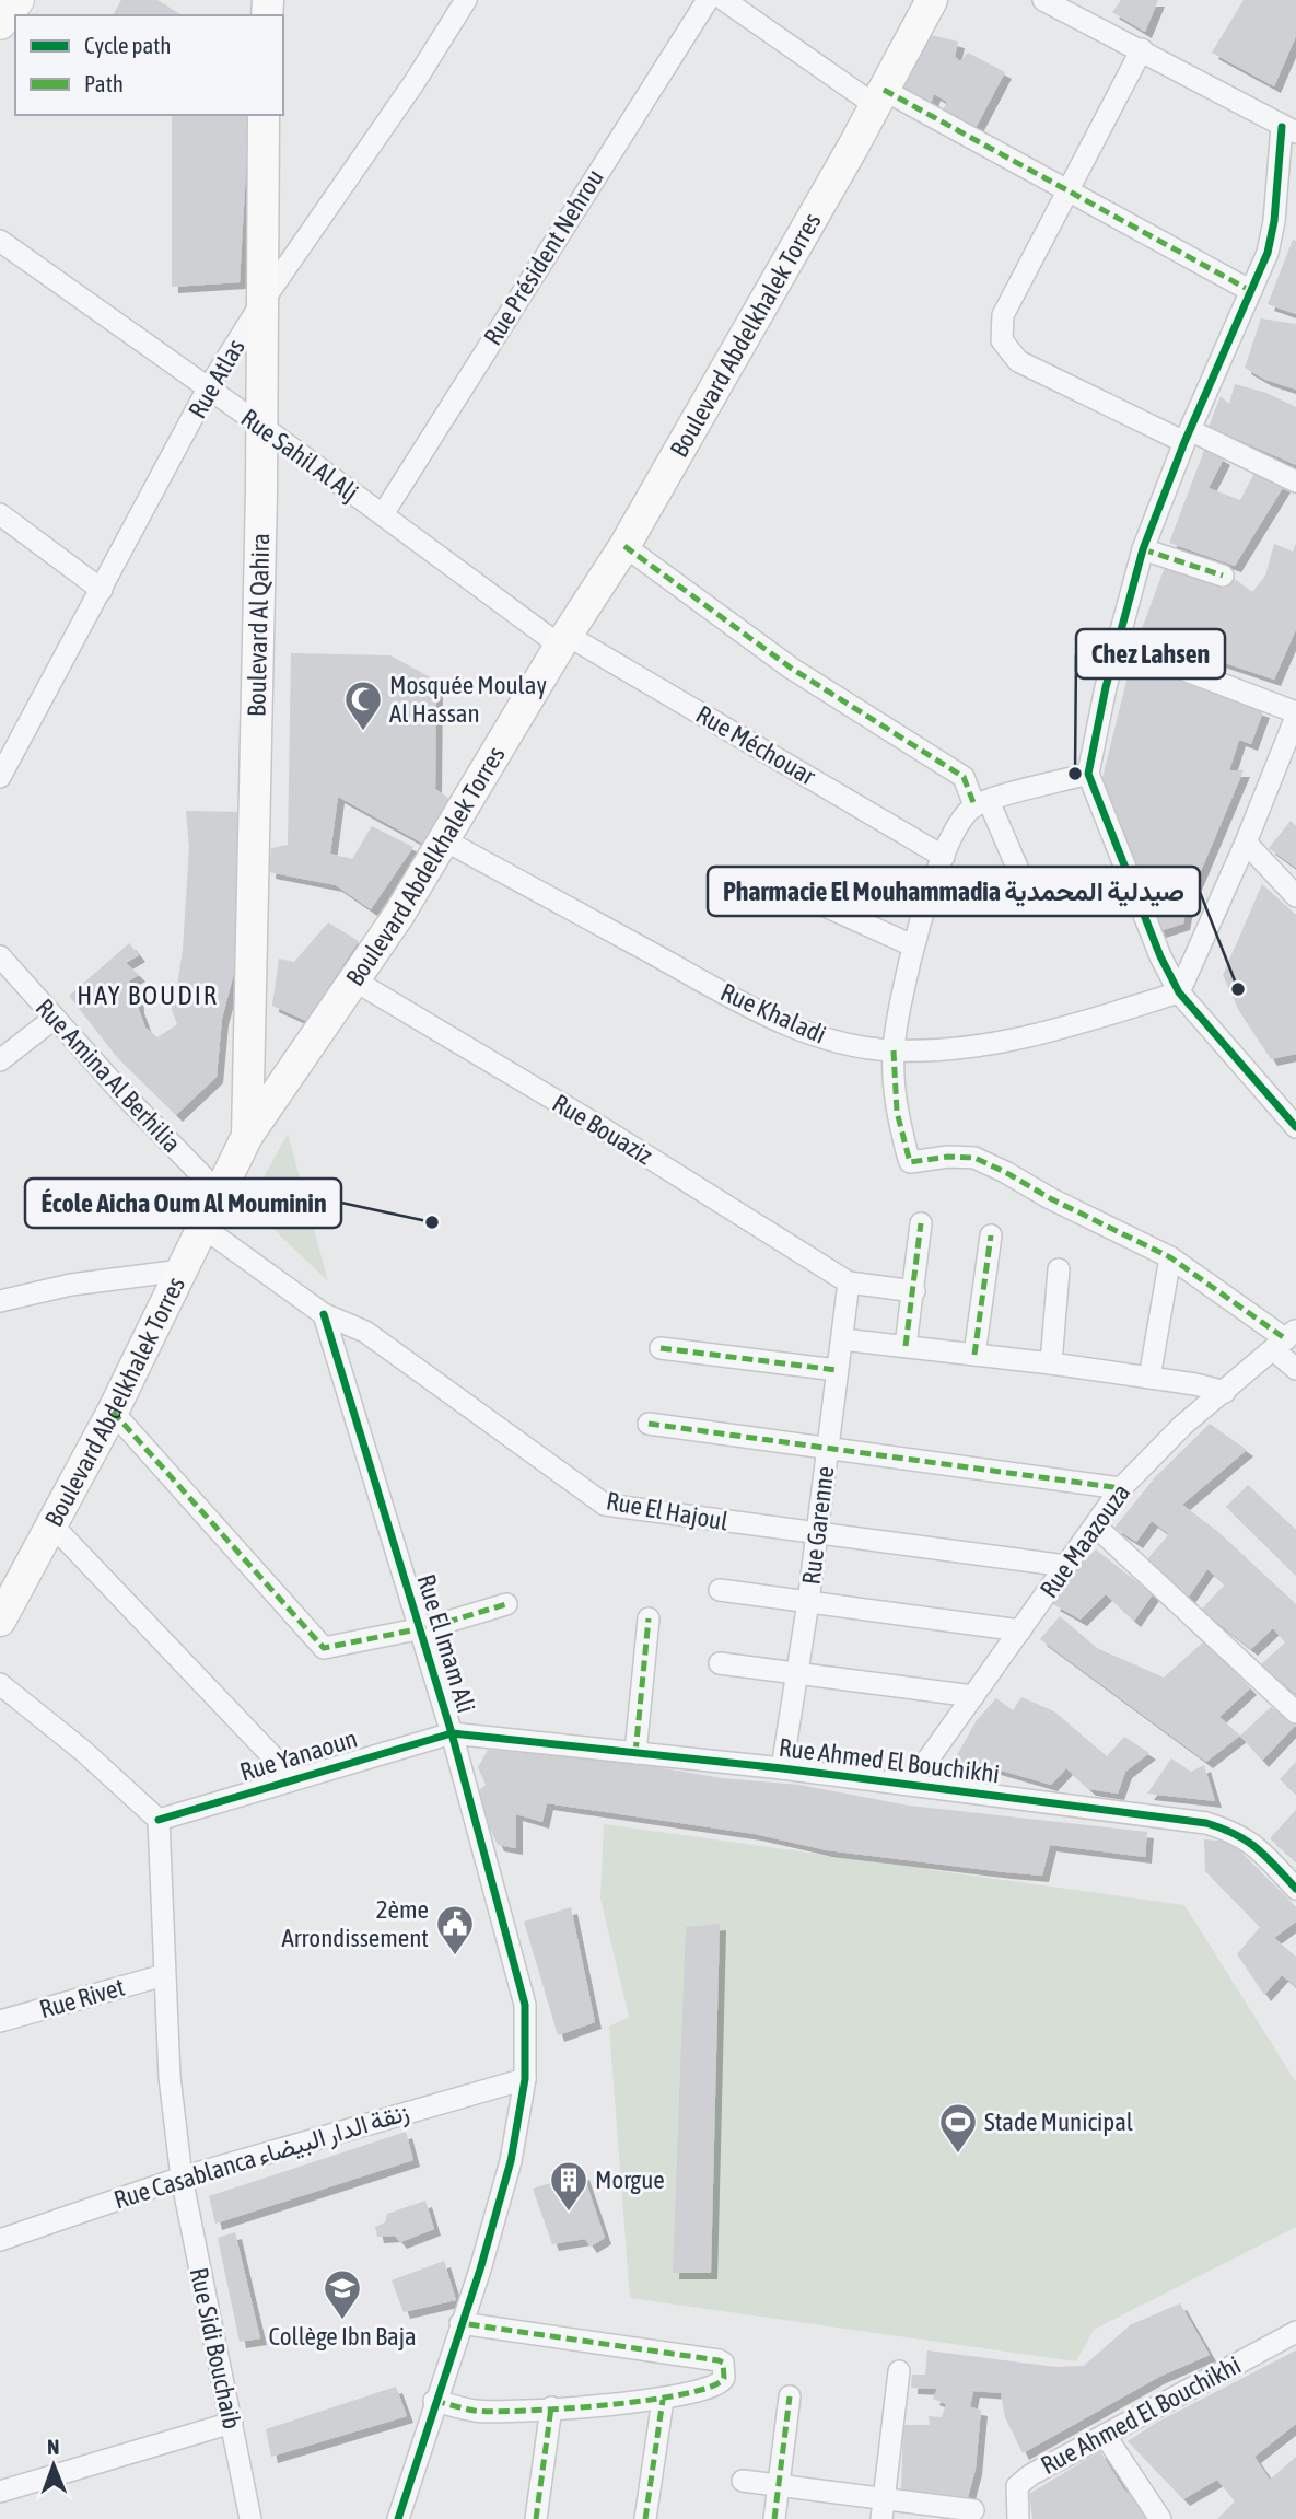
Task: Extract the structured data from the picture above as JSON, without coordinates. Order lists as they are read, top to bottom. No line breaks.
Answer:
{"streets":{"main road":["Boulevard Abdelkhalek Torres","Boulevard Al Qahira"],"street":["Rue Président Nehrou","Rue Atlas","Rue Sahil Al Alj","Rue Méchouar","Rue Khaladi","Rue Amina Al Berhilia","Rue Bouaziz","Rue El Hajoul","Rue Garenne","Rue Maazouza","Rue El Imam Ali","Rue Yanaoun","Rue Ahmed El Bouchikhi","Rue Rivet","Rue Casablanca زنقة الدار البيضاء","Rue Sidi Bouchaib"]},"crossings":[["Rue Président Nehrou","Rue Sahil Al Alj"],["Boulevard Abdelkhalek Torres","Rue Sahil Al Alj"],["Boulevard Abdelkhalek Torres","Boulevard Al Qahira"],["Boulevard Abdelkhalek Torres","Rue Méchouar"],["Boulevard Abdelkhalek Torres","Rue Khaladi"],["Boulevard Abdelkhalek Torres","Rue Amina Al Berhilia"],["Boulevard Abdelkhalek Torres","Rue Bouaziz"],["Rue Atlas","Rue Sahil Al Alj"],["Rue Atlas","Boulevard Al Qahira"],["Rue Sahil Al Alj","Boulevard Al Qahira"],["Rue Sahil Al Alj","Rue Méchouar"],["Rue Bouaziz","Rue Garenne"],["Rue El Hajoul","Rue Garenne"],["Rue El Hajoul","Rue Maazouza"],["Rue El Hajoul","Rue El Imam Ali"],["Rue Garenne","Rue Ahmed El Bouchikhi"],["Rue Maazouza","Rue Ahmed El Bouchikhi"],["Rue El Imam Ali","Rue Yanaoun"],["Rue El Imam Ali","Rue Ahmed El Bouchikhi"],["Rue El Imam Ali","Rue Casablanca زنقة الدار البيضاء"],["Rue Yanaoun","Rue Ahmed El Bouchikhi"],["Rue Casablanca زنقة الدار البيضاء","Rue Sidi Bouchaib"]],"districts":["HAY BOUDIR"],"places":{"mosque":["Mosquée Moulay Al Hassan"],"other":["Chez Lahsen","Pharmacie El Mouhammadia صيدلية المحمدية","École Aicha Oum Al Mouminin"],"public building":["2ème Arrondissement"],"sports":["Stade Municipal"],"building":["Morgue"],"school or university":["Collège Ibn Baja"]},"legend":["Cycle path","Path"],"north":"top"}
